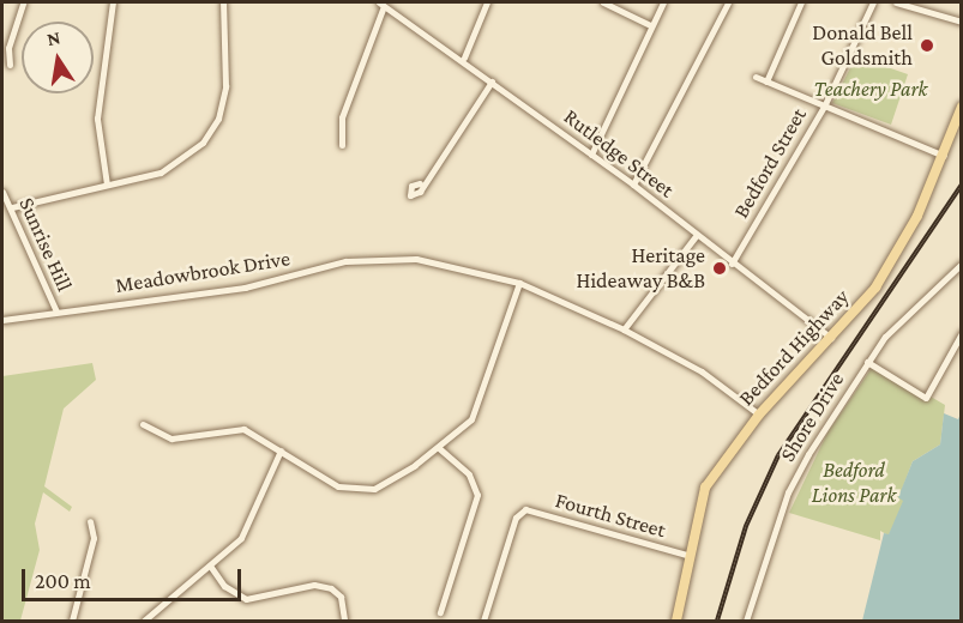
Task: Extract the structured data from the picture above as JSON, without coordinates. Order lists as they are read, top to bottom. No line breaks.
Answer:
{"streets":{"main road":["Bedford Highway"],"street":["Rutledge Street","Bedford Street","Sunrise Hill","Meadowbrook Drive","Shore Drive","Fourth Street"]},"crossings":[["Rutledge Street","Bedford Street"],["Rutledge Street","Bedford Highway"],["Sunrise Hill","Meadowbrook Drive"],["Meadowbrook Drive","Bedford Highway"],["Bedford Highway","Fourth Street"]],"parks":["Teachery Park","Bedford Lions Park"],"places":["Donald Bell Goldsmith","Heritage Hideaway B&B"],"scale_bar":"200 m","north":"top"}
